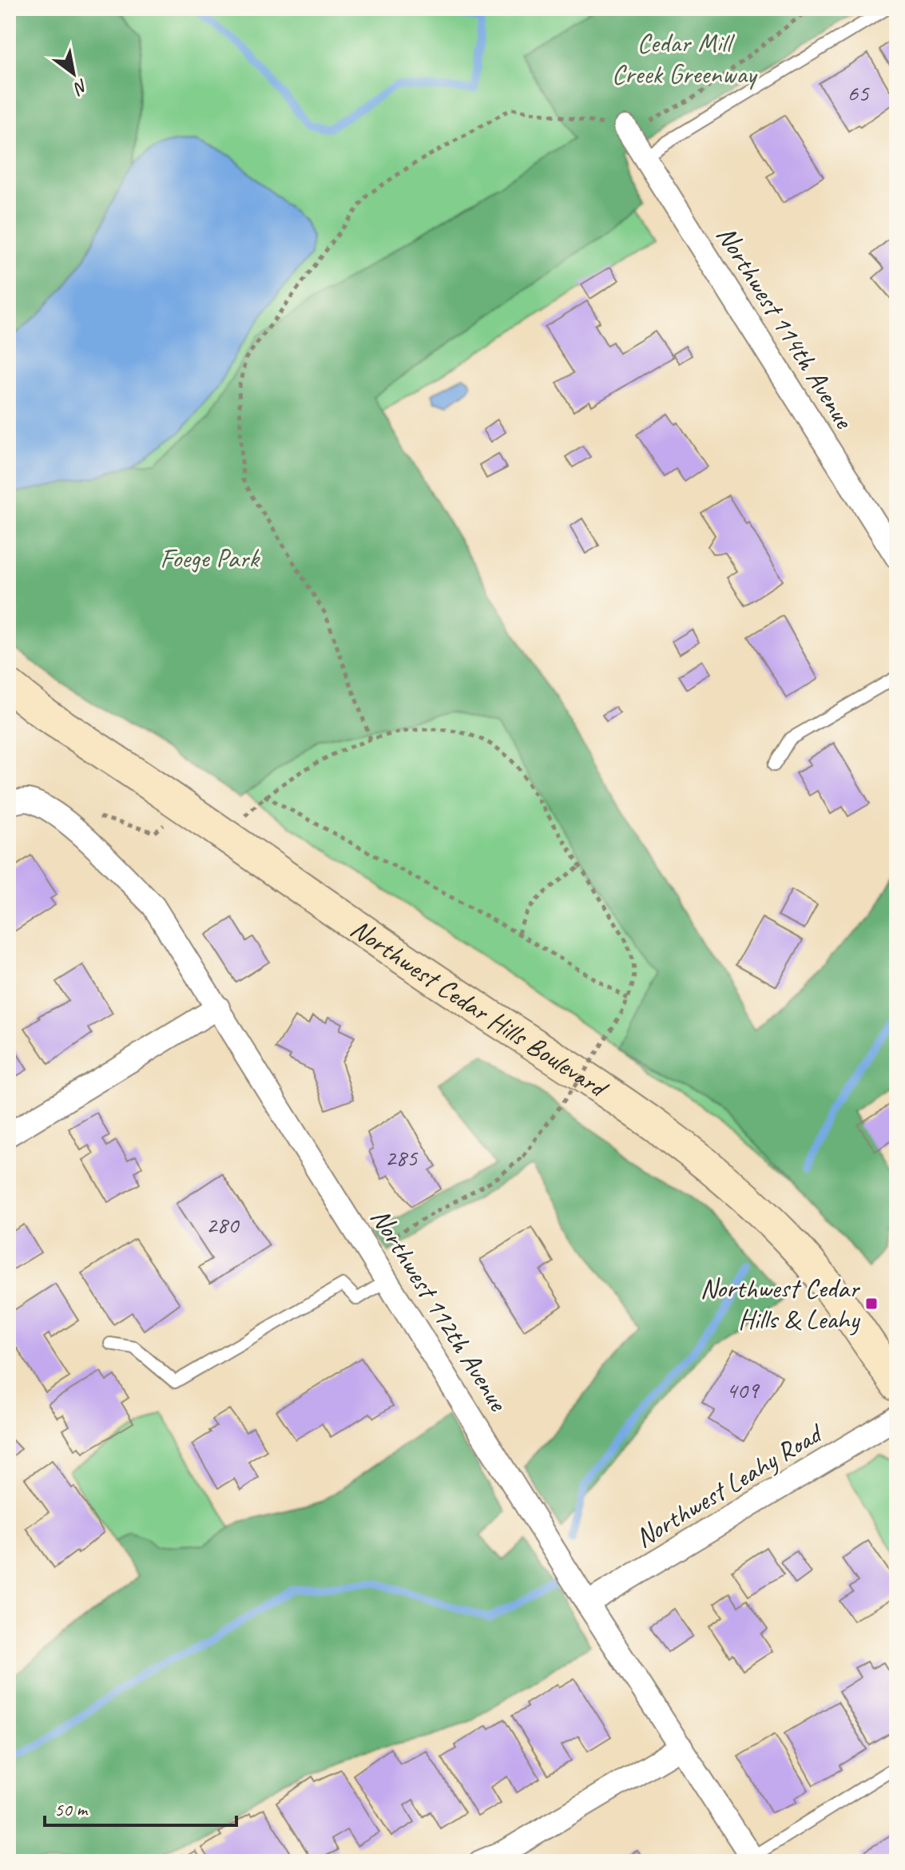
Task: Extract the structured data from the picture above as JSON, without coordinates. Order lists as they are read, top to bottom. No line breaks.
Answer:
{"streets":{"main road":["Northwest Cedar Hills Boulevard"],"street":["Northwest 114th Avenue","Northwest 112th Avenue","Northwest Leahy Road"]},"crossings":[["Northwest 112th Avenue","Northwest Leahy Road"]],"parks":["Cedar Mill Creek Greenway","Foege Park"],"places":{"transit":["Northwest Cedar Hills & Leahy"]},"house_numbers":["65","285","280","409"],"scale_bar":"50 m","north":"bottom right"}
